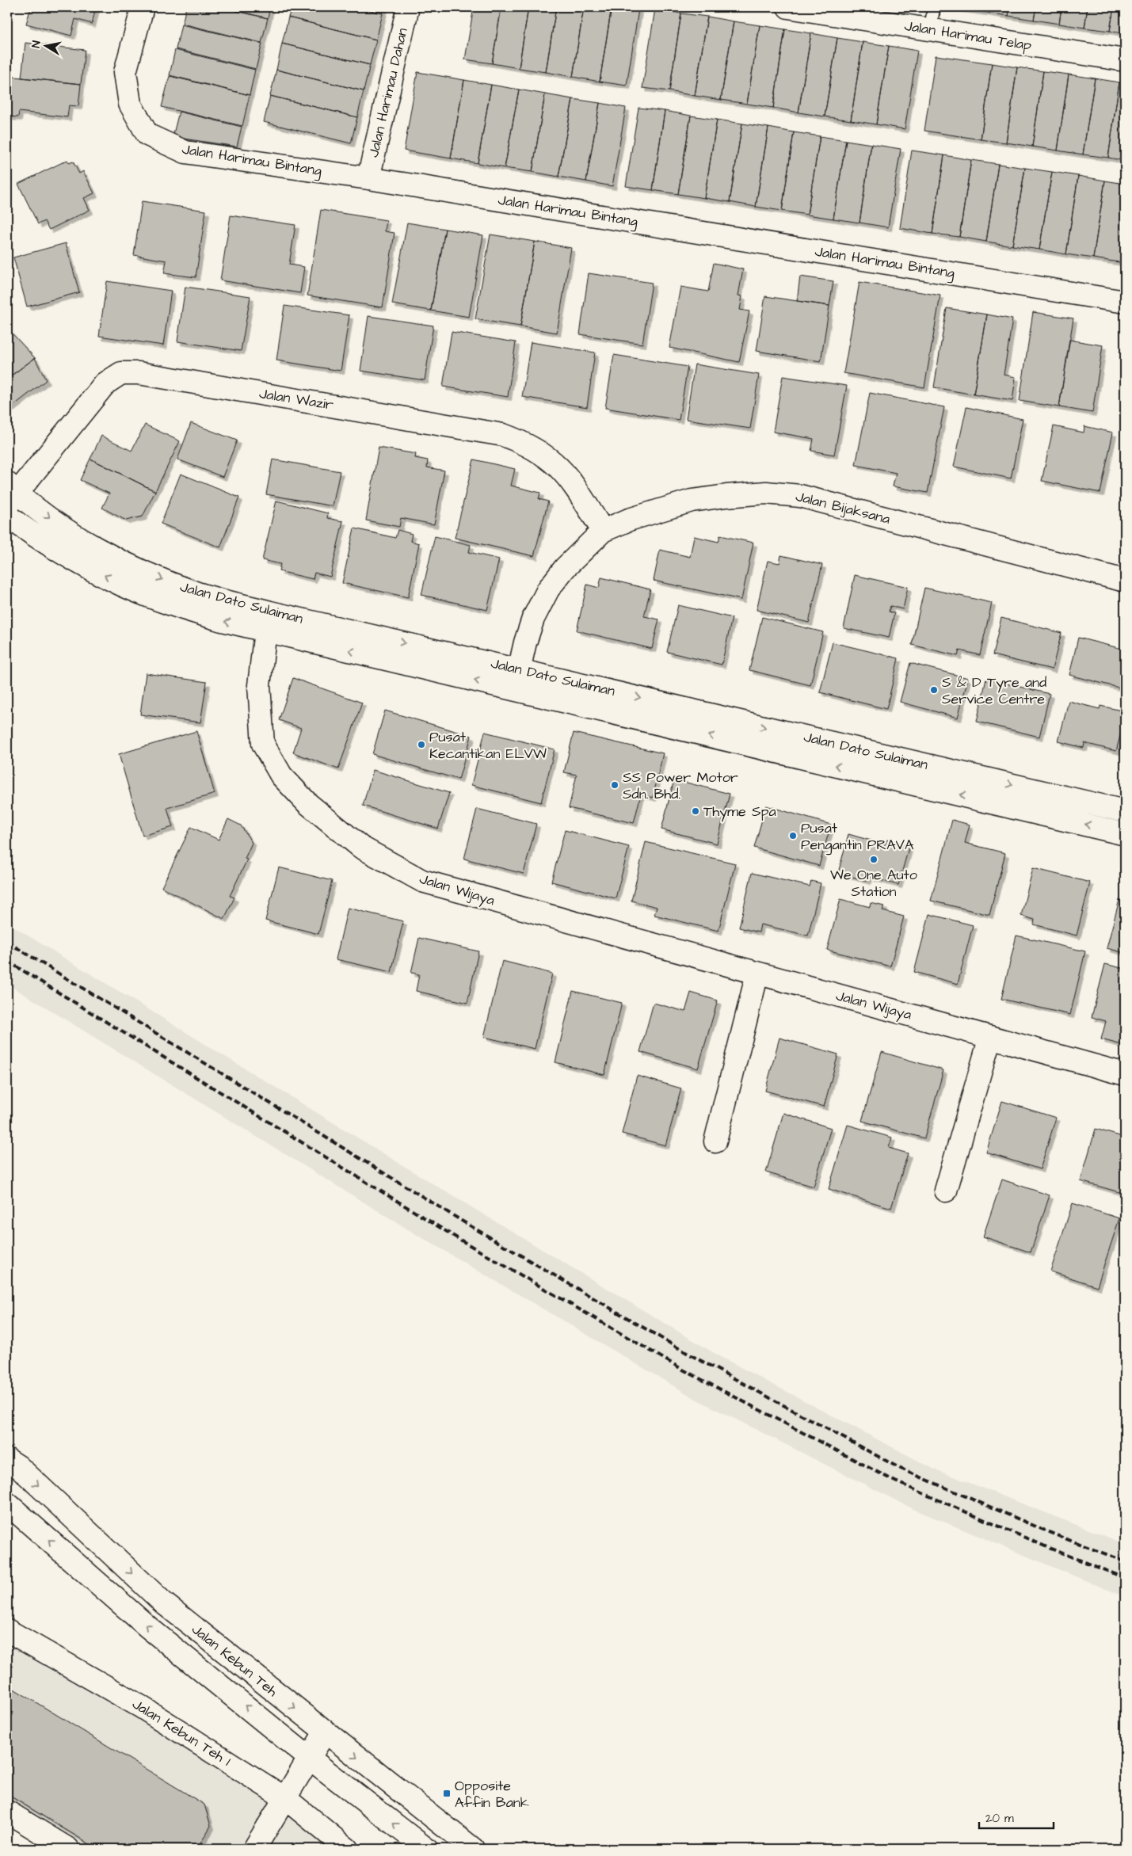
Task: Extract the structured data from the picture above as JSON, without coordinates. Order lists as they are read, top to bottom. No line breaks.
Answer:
{"streets":{"street":["Jalan Harimau Telap","Jalan Harimau Dahan","Jalan Harimau Bintang","Jalan Wazir","Jalan Bijaksana","Jalan Dato Sulaiman","Jalan Wijaya","Jalan Kebun Teh","Jalan Kebun Teh 1"]},"crossings":[["Jalan Harimau Dahan","Jalan Harimau Bintang"],["Jalan Wazir","Jalan Bijaksana"],["Jalan Wazir","Jalan Dato Sulaiman"],["Jalan Bijaksana","Jalan Dato Sulaiman"],["Jalan Dato Sulaiman","Jalan Wijaya"]],"places":{"other":["S & D Tyre and Service Centre","Pusat Kecantikan ELVW","SS Power Motor Sdn. Bhd.","Thyme Spa","Pusat Pengantin PRAVA","We One Auto Station"],"transit":["Opposite Affin Bank"]},"scale_bar":"20 m","north":"left"}
